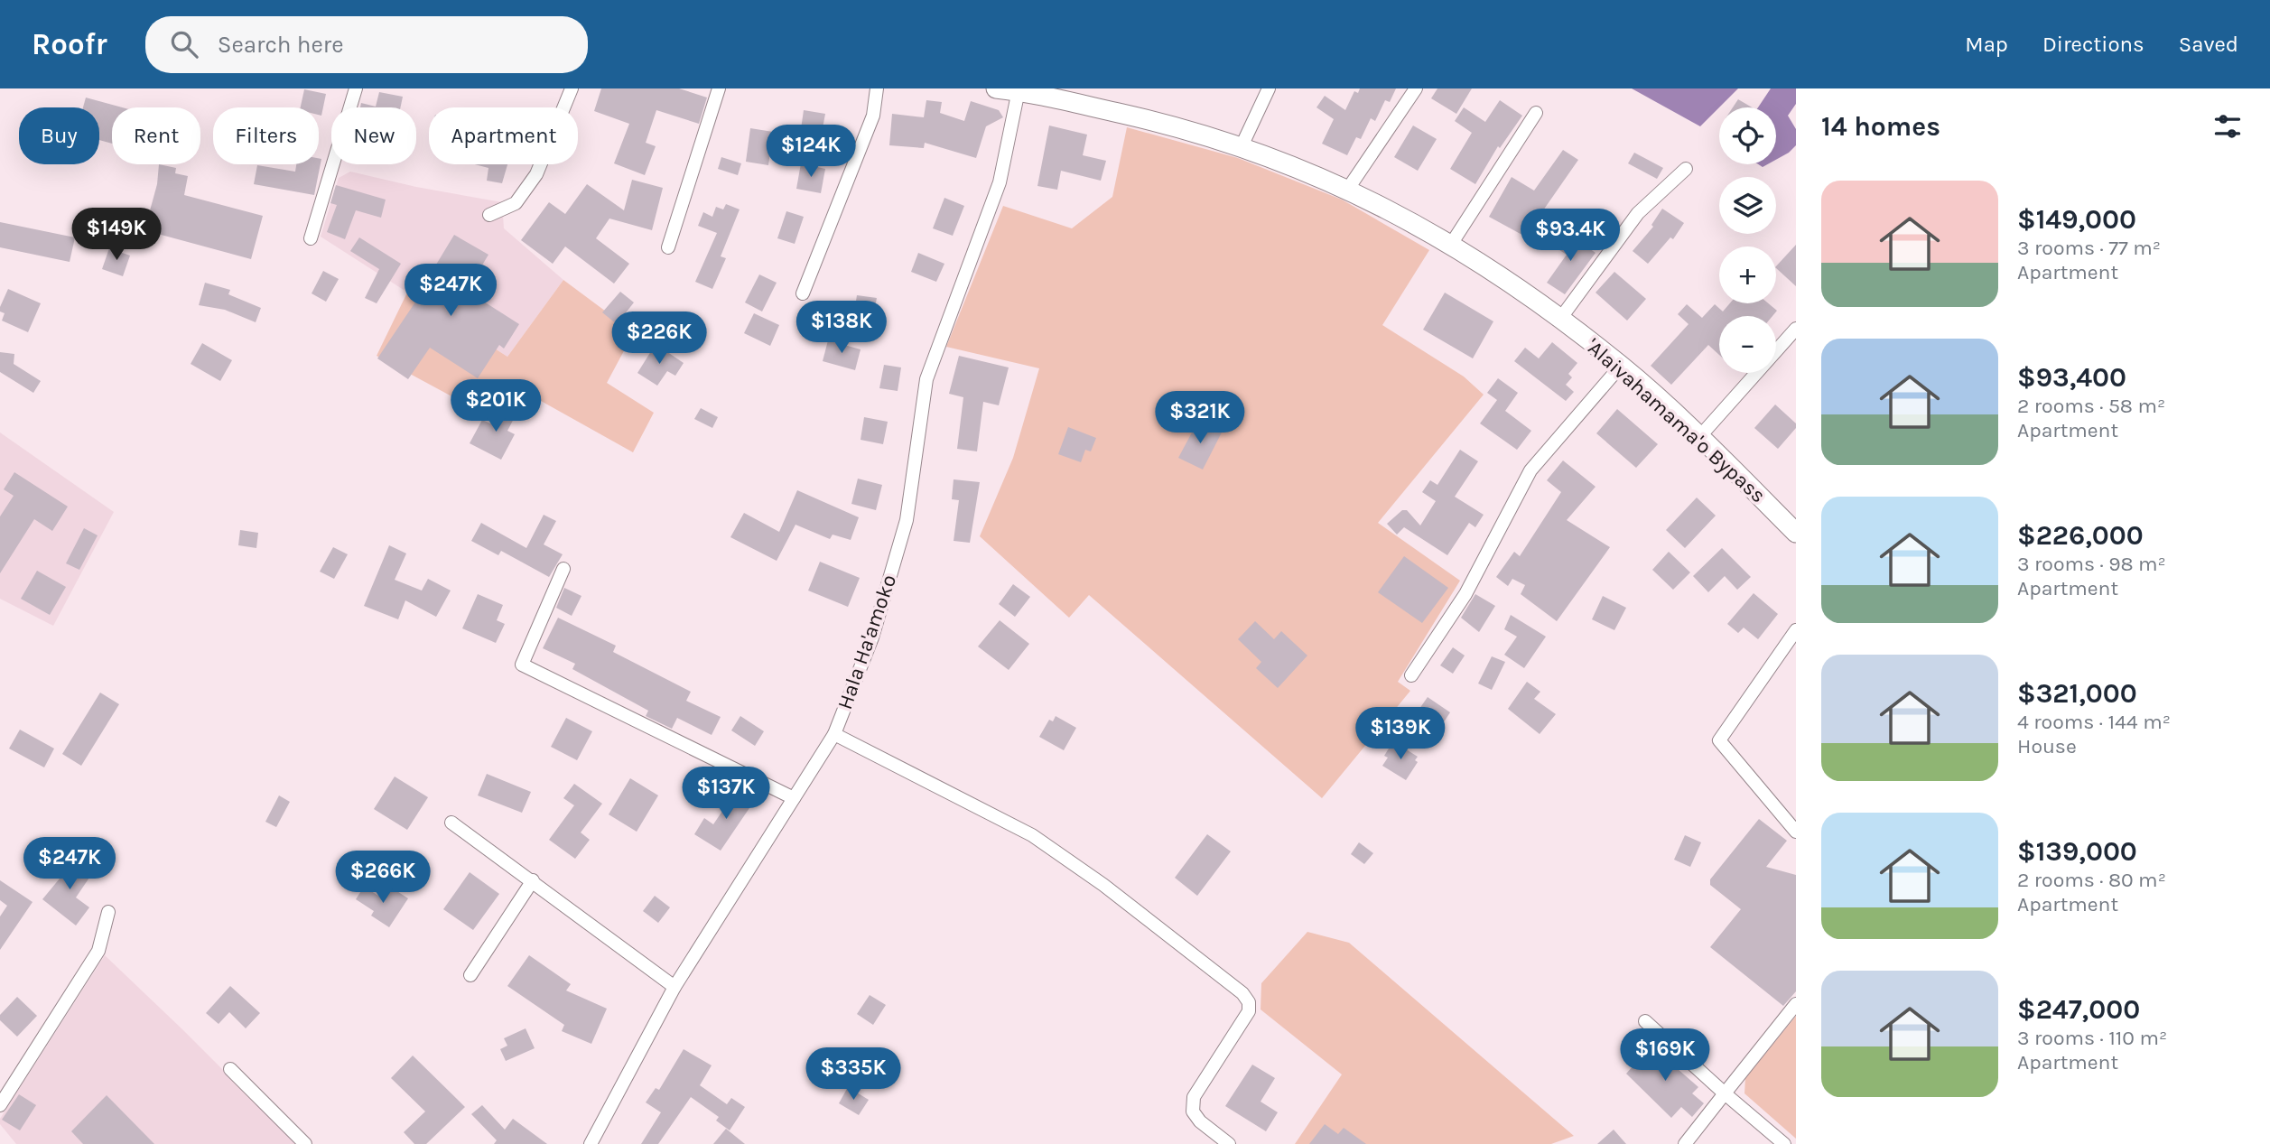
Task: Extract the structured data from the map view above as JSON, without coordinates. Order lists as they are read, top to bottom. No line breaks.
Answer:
{"streets":{"main road":["'Alaivahamama'o Bypass"],"street":["Hala Ha'amoko"]},"crossings":[["'Alaivahamama'o Bypass","Hala Ha'amoko"]],"page":{"header":"Roofr","search":"Search here","nav":["Map","Directions","Saved"],"heading":"14 homes","map_buttons":["+","−"],"chip":["Buy","Rent","Filters","New","Apartment"],"price":["$124K","$149K","$93.4K","$247K","$138K","$226K","$201K","$321K","$139K","$137K","$247K","$266K","$169K","$335K"],"list":[{"name":"$149,000","note":"3 rooms · 77 m² · Apartment"},{"name":"$93,400","note":"2 rooms · 58 m² · Apartment"},{"name":"$226,000","note":"3 rooms · 98 m² · Apartment"},{"name":"$321,000","note":"4 rooms · 144 m² · House"},{"name":"$139,000","note":"2 rooms · 80 m² · Apartment"},{"name":"$247,000","note":"3 rooms · 110 m² · Apartment"}]}}
